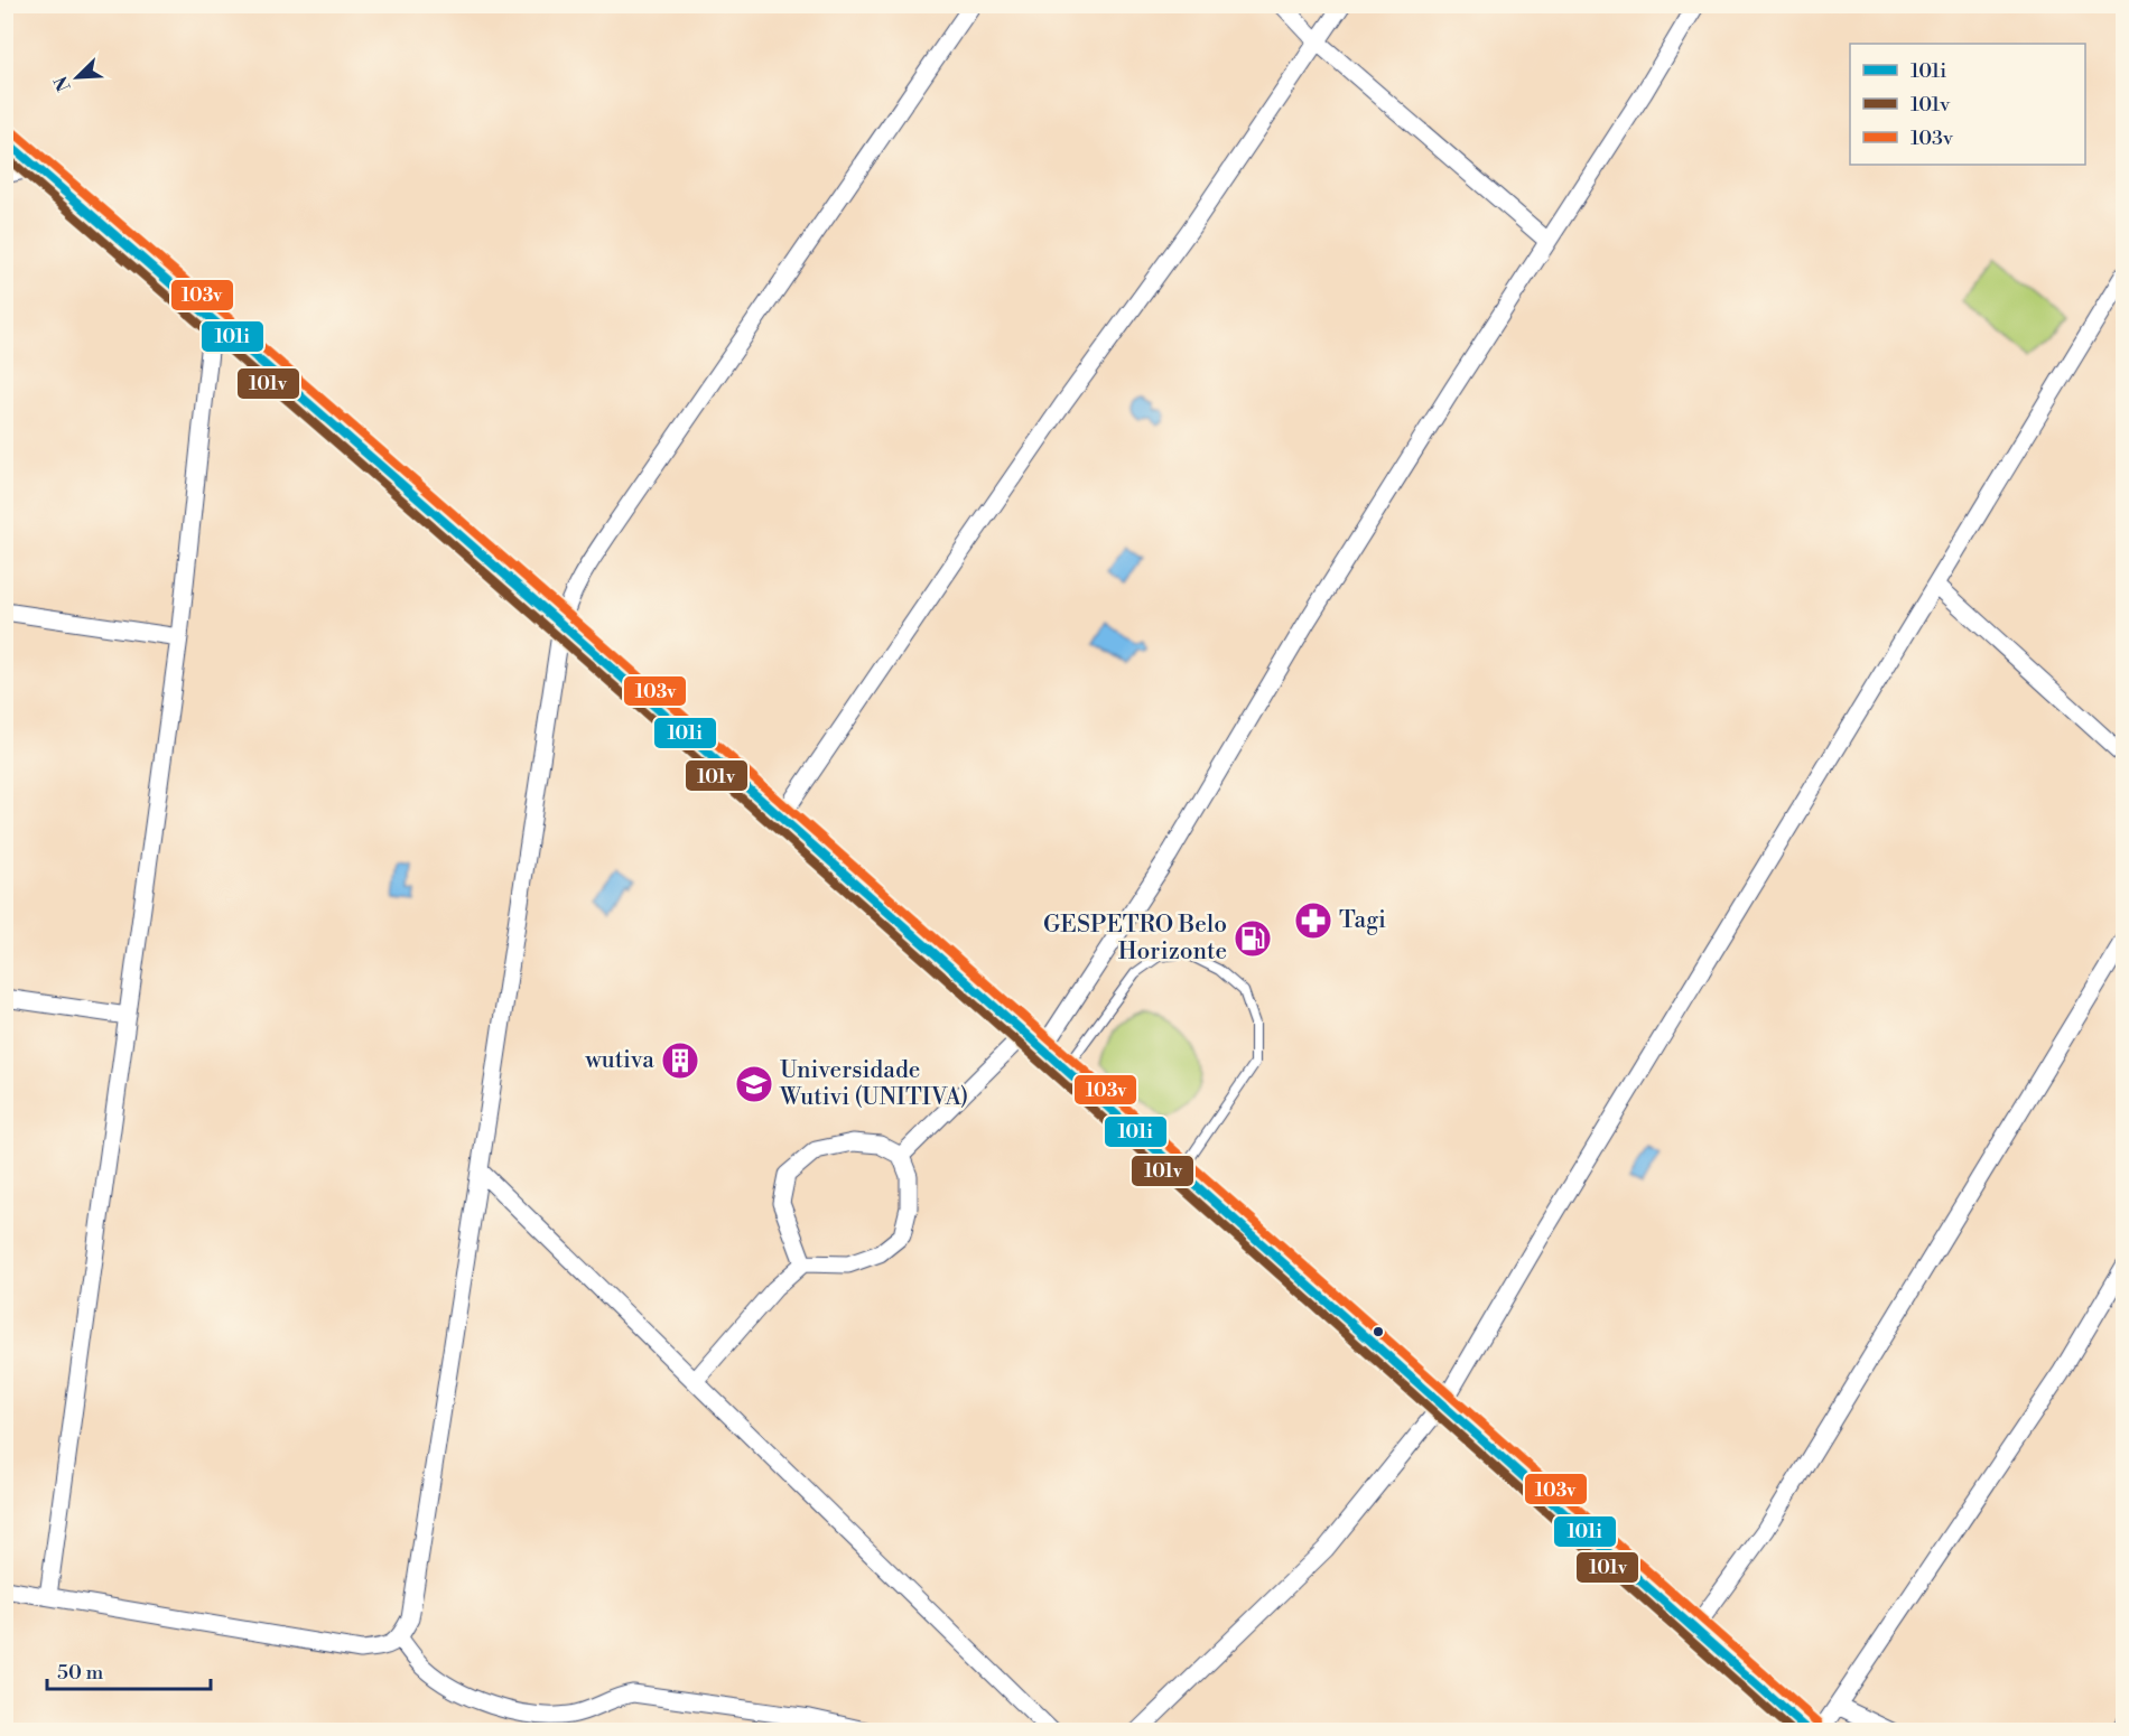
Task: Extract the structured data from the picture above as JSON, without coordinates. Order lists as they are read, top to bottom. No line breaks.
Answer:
{"places":{"pharmacy":["Tagi"],"fuel station":["GESPETRO Belo Horizonte"],"building":["wutiva"],"school or university":["Universidade Wutivi (UNITIVA)"]},"lines":["transit line 103v","transit line 101i","transit line 101v"],"legend":["101i","101v","103v"],"scale_bar":"50 m","north":"bottom left"}
